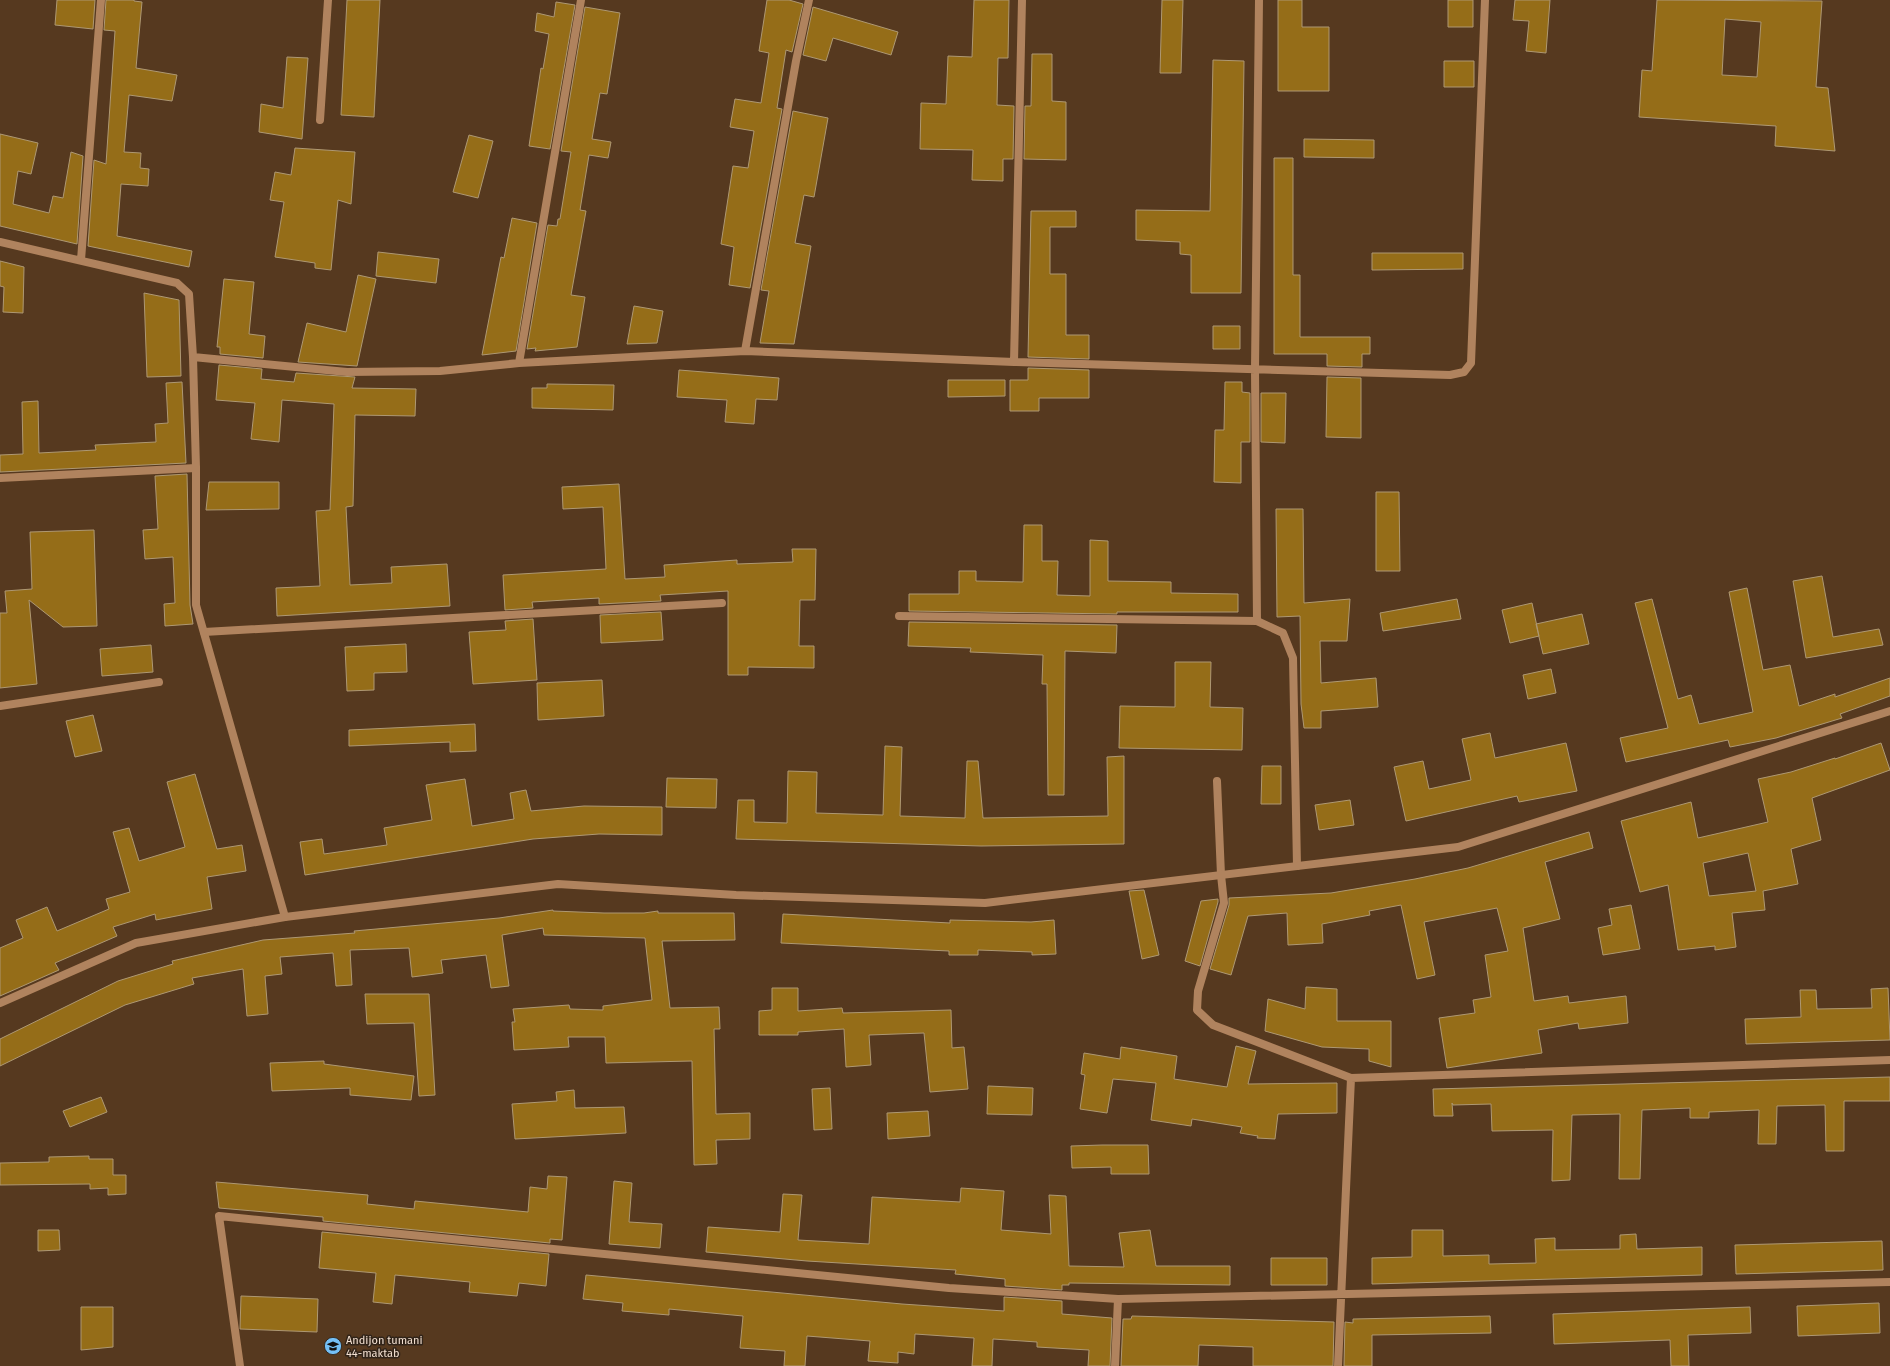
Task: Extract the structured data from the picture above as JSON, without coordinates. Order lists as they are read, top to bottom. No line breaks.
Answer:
{"places":{"school or university":["Andijon tumani 44-maktab"]}}
